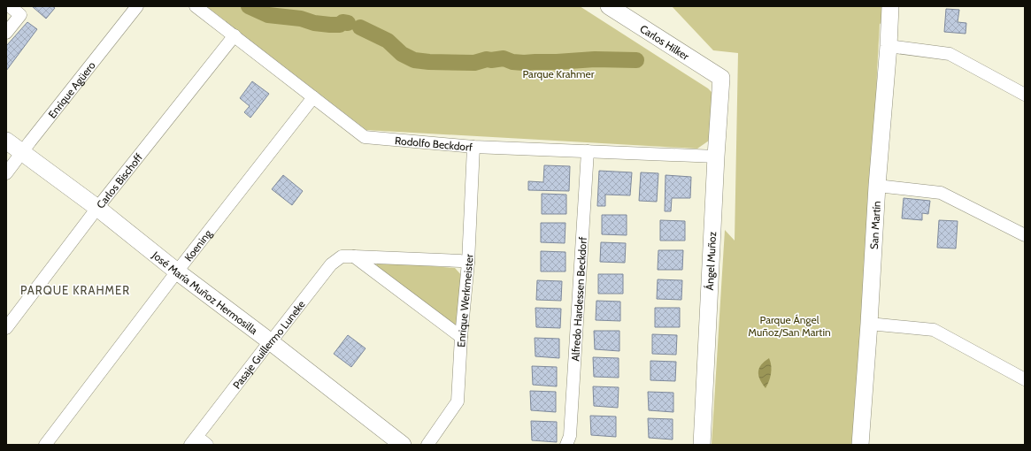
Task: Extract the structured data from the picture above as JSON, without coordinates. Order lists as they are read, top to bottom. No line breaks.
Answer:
{"streets":{"street":["Carlos Hilker","Enrique Agüero","Rodolfo Beckdorf","Carlos Bischoff","San Martín","Koening","Ángel Muñoz","José María Muñoz Hermosilla","Alfredo Hardessen Beckdorf","Enrique Werkmeister","Pasaje Guillermo Luneke"]},"crossings":[["Carlos Hilker","Ángel Muñoz"],["Enrique Agüero","José María Muñoz Hermosilla"],["Rodolfo Beckdorf","Carlos Bischoff"],["Rodolfo Beckdorf","Koening"],["Rodolfo Beckdorf","Ángel Muñoz"],["Rodolfo Beckdorf","Alfredo Hardessen Beckdorf"],["Rodolfo Beckdorf","Enrique Werkmeister"],["Carlos Bischoff","José María Muñoz Hermosilla"],["Koening","José María Muñoz Hermosilla"],["José María Muñoz Hermosilla","Pasaje Guillermo Luneke"],["Enrique Werkmeister","Pasaje Guillermo Luneke"]],"districts":["PARQUE KRAHMER"],"parks":["Parque Krahmer","Parque Ángel Muñoz/San Martin"]}
